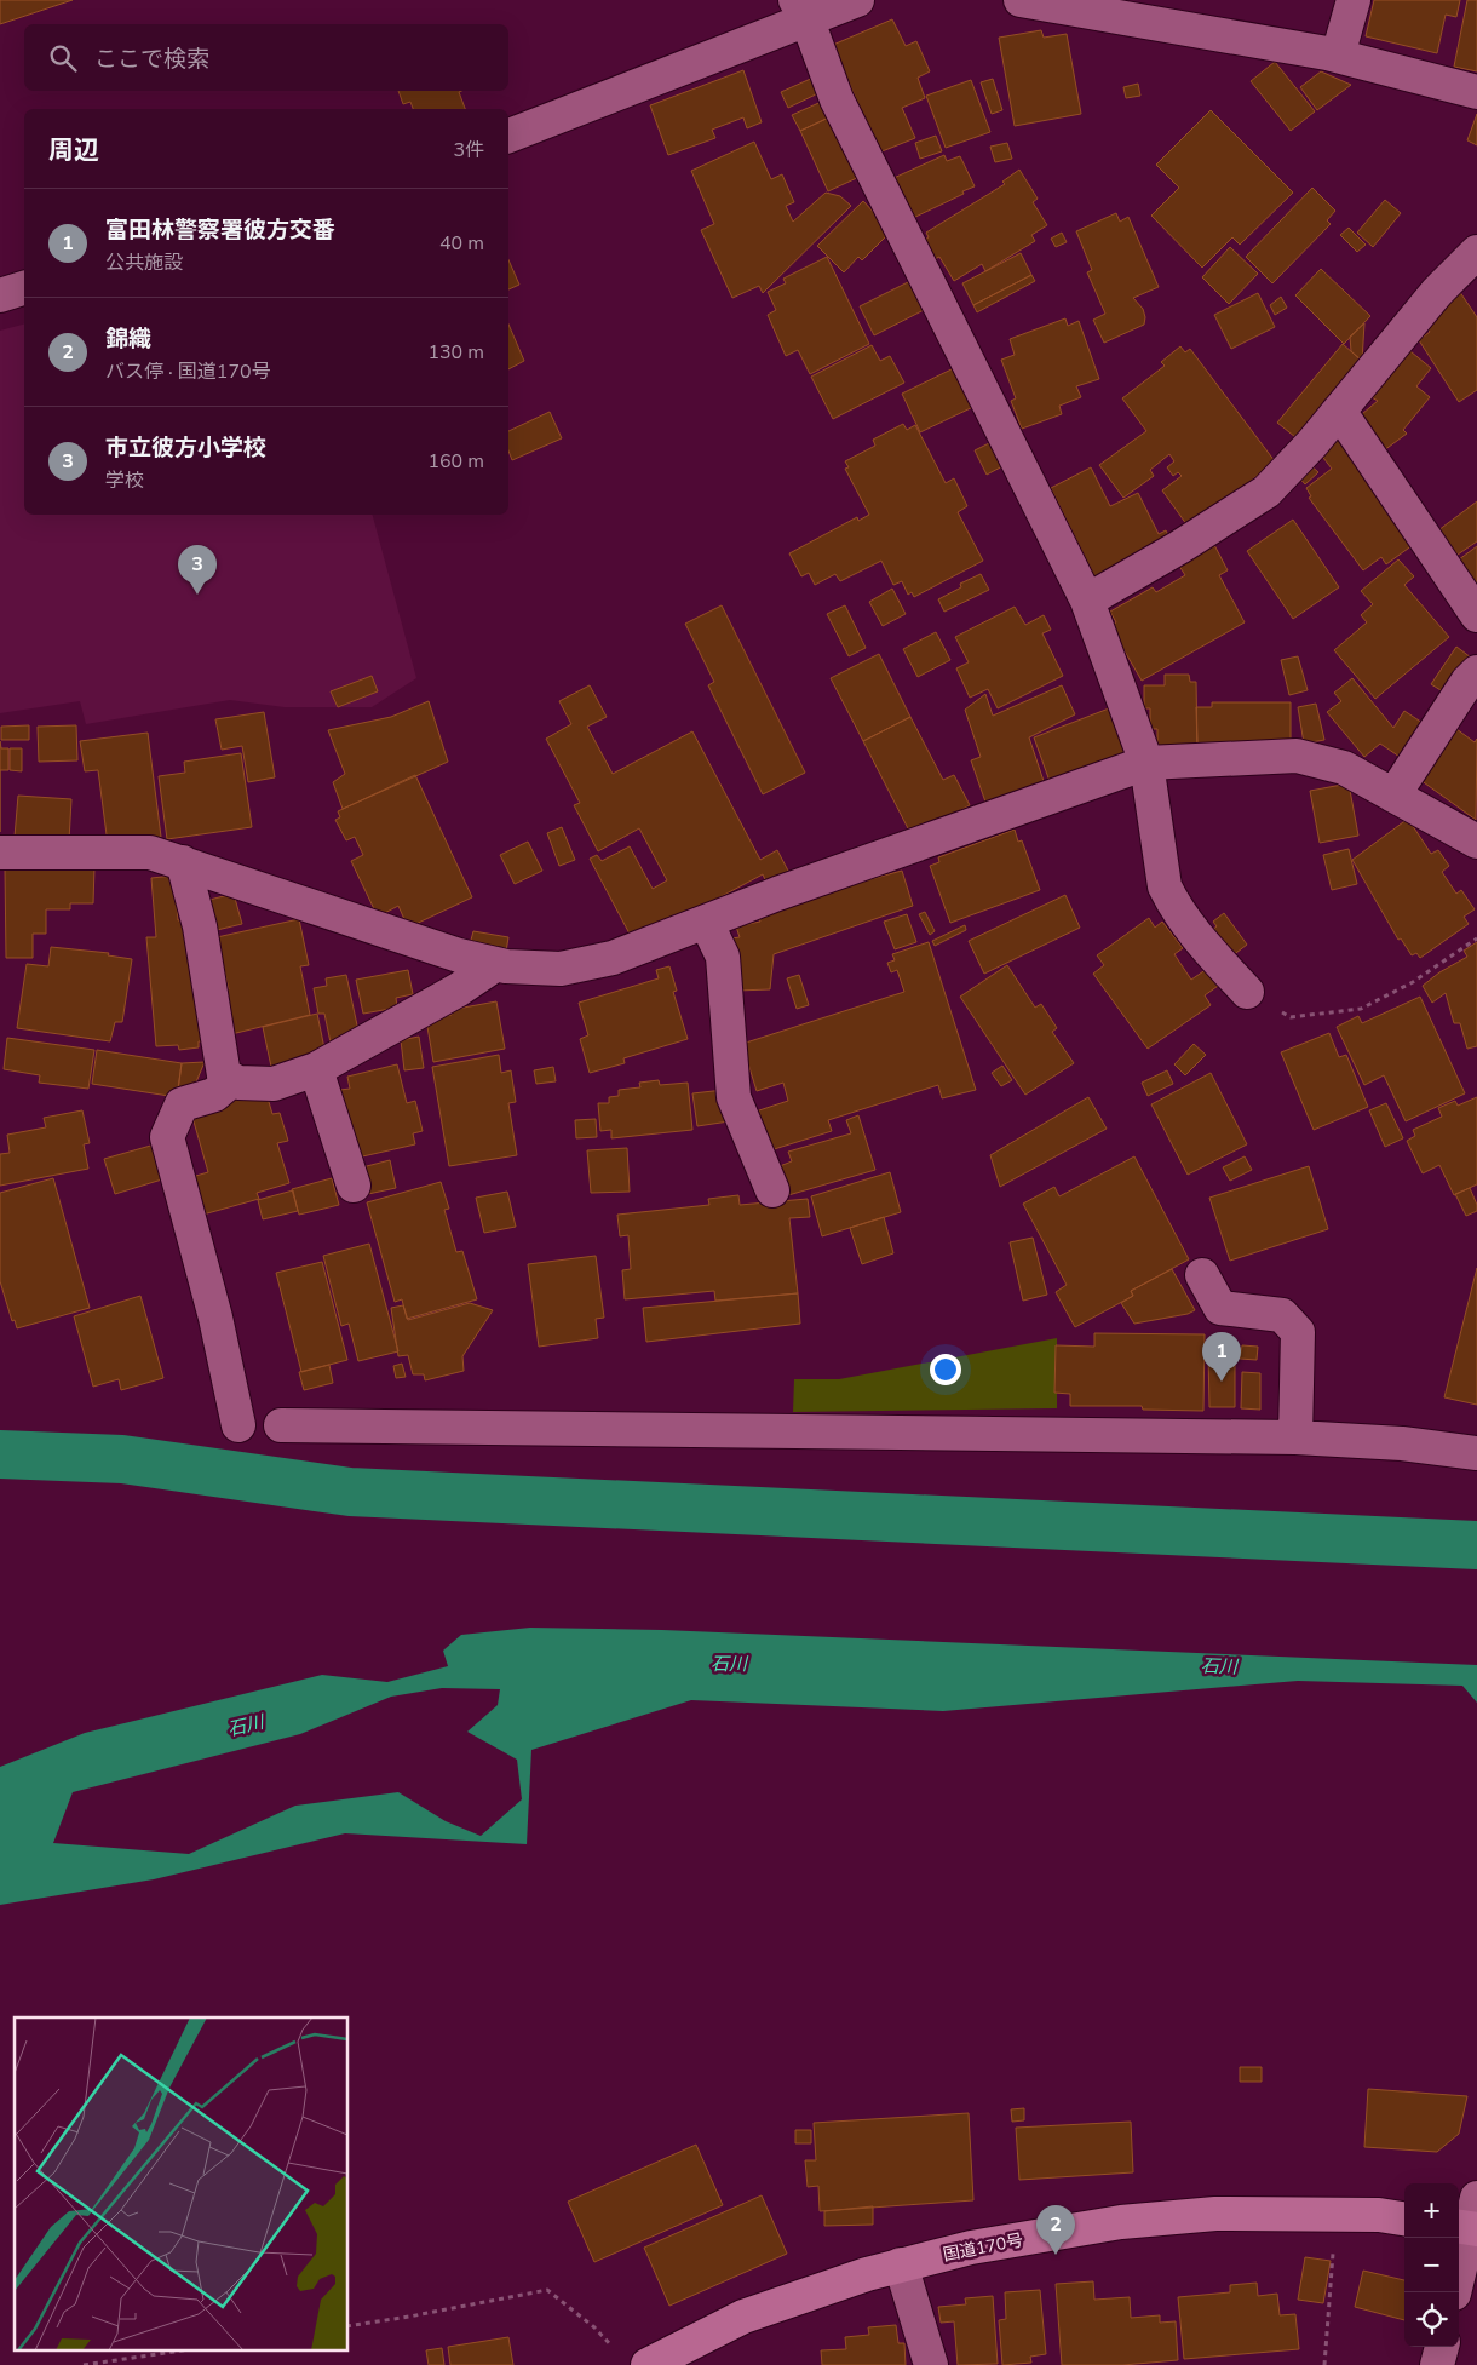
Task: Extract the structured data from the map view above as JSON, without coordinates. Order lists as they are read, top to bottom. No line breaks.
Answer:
{"streets":{"highway":["国道170号"]},"water":["石川"],"page":{"search":"ここで検索","heading":["周辺","3件"],"list":[{"mark":"1","name":"富田林警察署彼方交番","note":"公共施設","value":"40 m"},{"mark":"2","name":"錦織","note":"バス停 · 国道170号","value":"130 m"},{"mark":"3","name":"市立彼方小学校","note":"学校","value":"160 m"}],"pins":["3","1","2"],"map_buttons":["+","−"]}}
